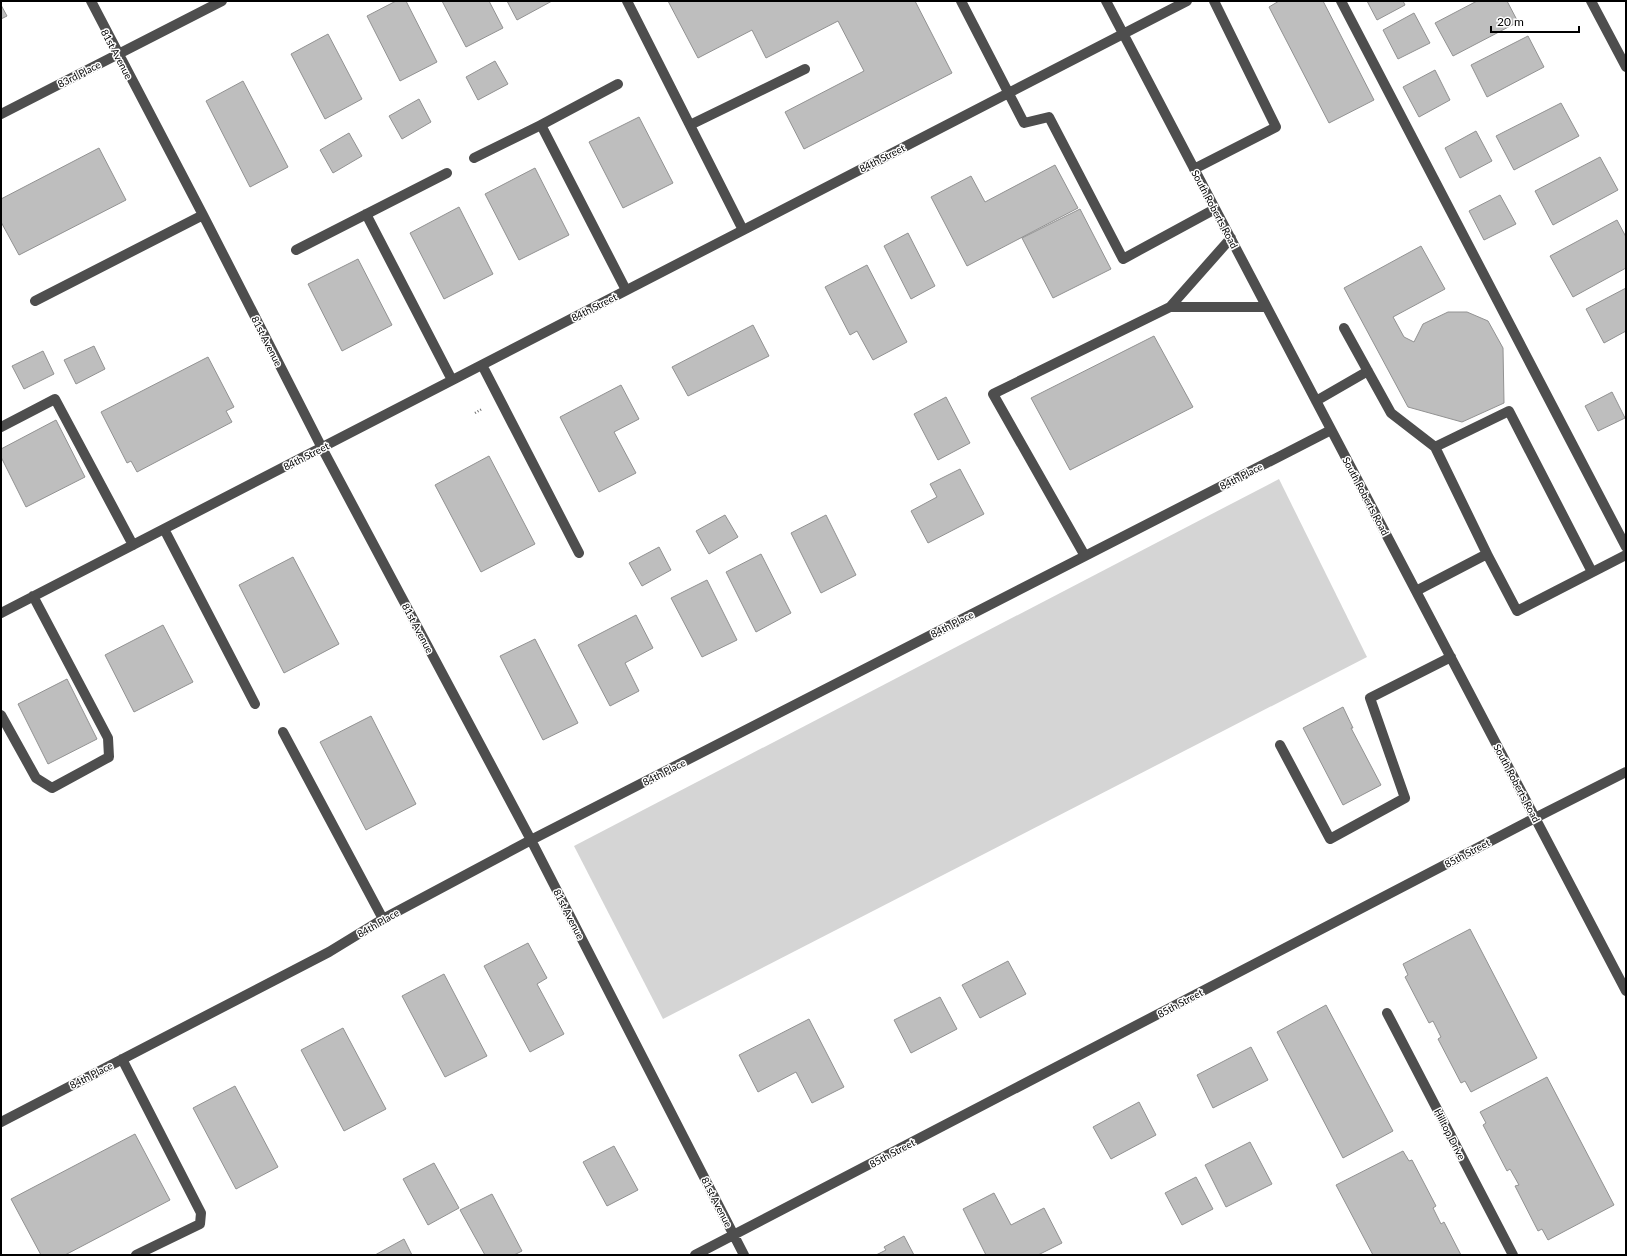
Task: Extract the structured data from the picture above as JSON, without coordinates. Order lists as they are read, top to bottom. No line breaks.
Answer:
{"streets":{"street":["81st Avenue","83rd Place","84th Street","South Roberts Road","84th Place","85th Street","Hilltop Drive"]},"crossings":[["81st Avenue","83rd Place"],["81st Avenue","84th Street"],["81st Avenue","84th Place"],["81st Avenue","85th Street"],["84th Street","South Roberts Road"],["South Roberts Road","84th Place"],["South Roberts Road","85th Street"]],"scale_bar":"20 m"}
